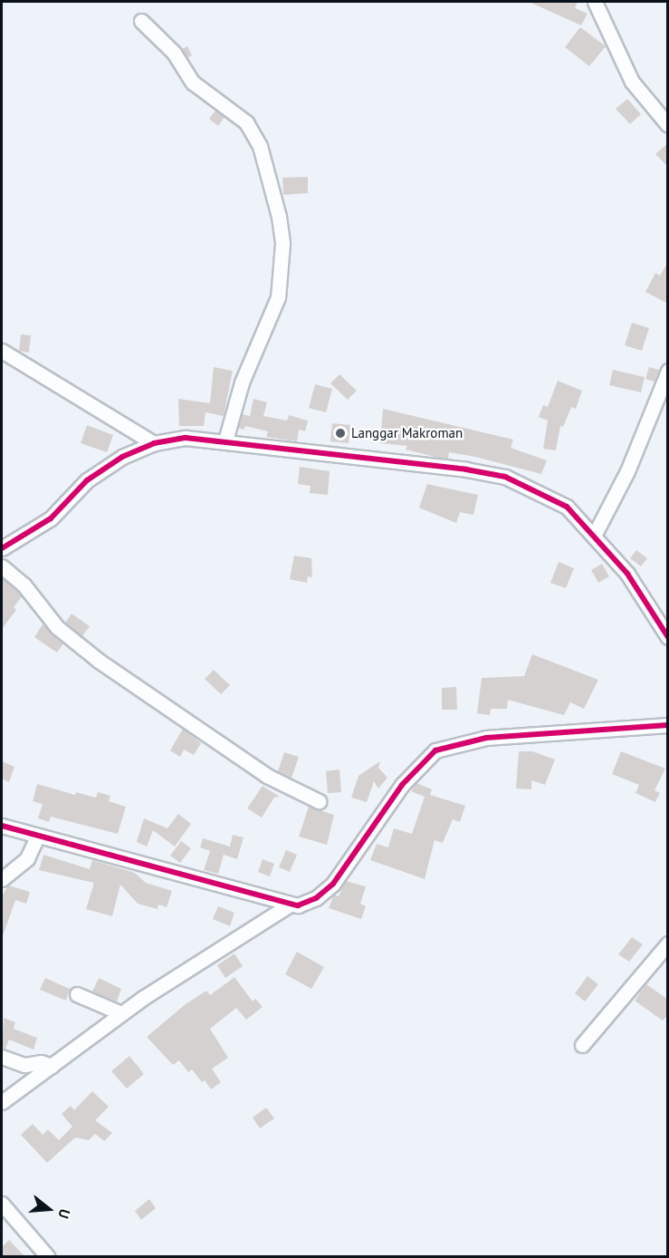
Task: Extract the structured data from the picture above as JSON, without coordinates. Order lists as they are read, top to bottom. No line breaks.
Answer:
{"places":["Langgar Makroman"],"north":"right"}
